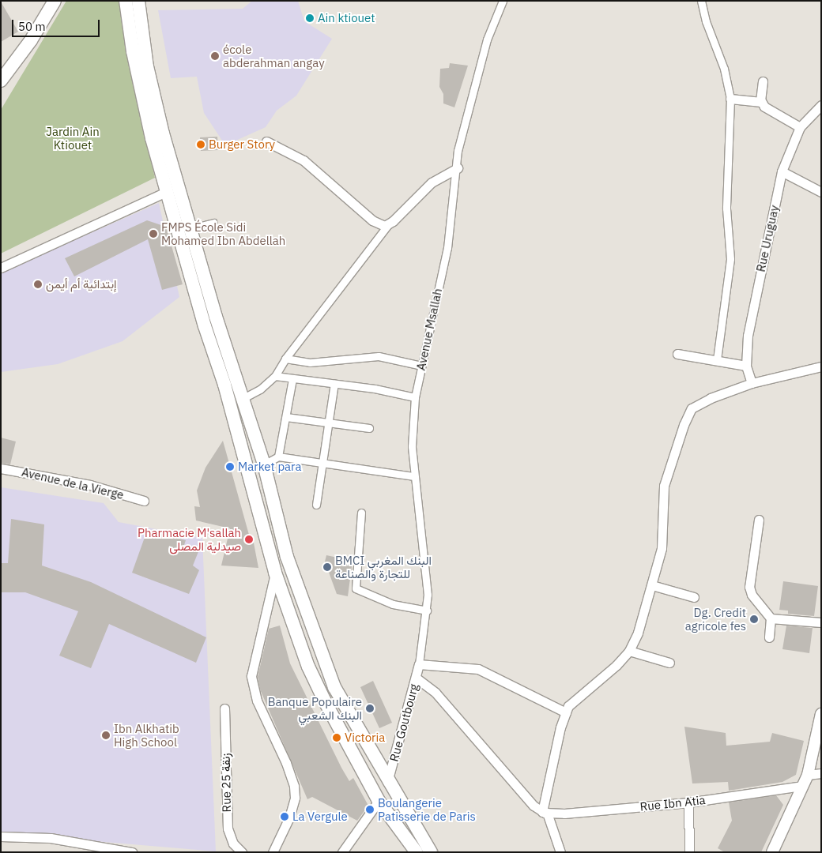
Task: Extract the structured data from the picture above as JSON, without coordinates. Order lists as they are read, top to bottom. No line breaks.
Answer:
{"streets":{"street":["Rue Uruguay","Avenue Msallah","Avenue de la Vierge","Rue Goutbourg","Rue 25 زنقة","Rue Ibn Atia"]},"crossings":[["Avenue Msallah","Rue Goutbourg"]],"parks":["Jardin Ain Ktiouet"],"places":["Ain ktiouet","école abderahman angay","Burger Story","FMPS École Sidi Mohamed Ibn Abdellah","إبتدائية أم أيمن","Market para","Pharmacie M'sallah صيدلية المصلى","BMCI البنك المغربي للتجارة والصناعة","Dg. Credit agricole fes","Banque Populaire البنك الشعبي","Ibn Alkhatib High School","Victoria","Boulangerie Patisserie de Paris","La Vergule"],"scale_bar":"50 m"}
